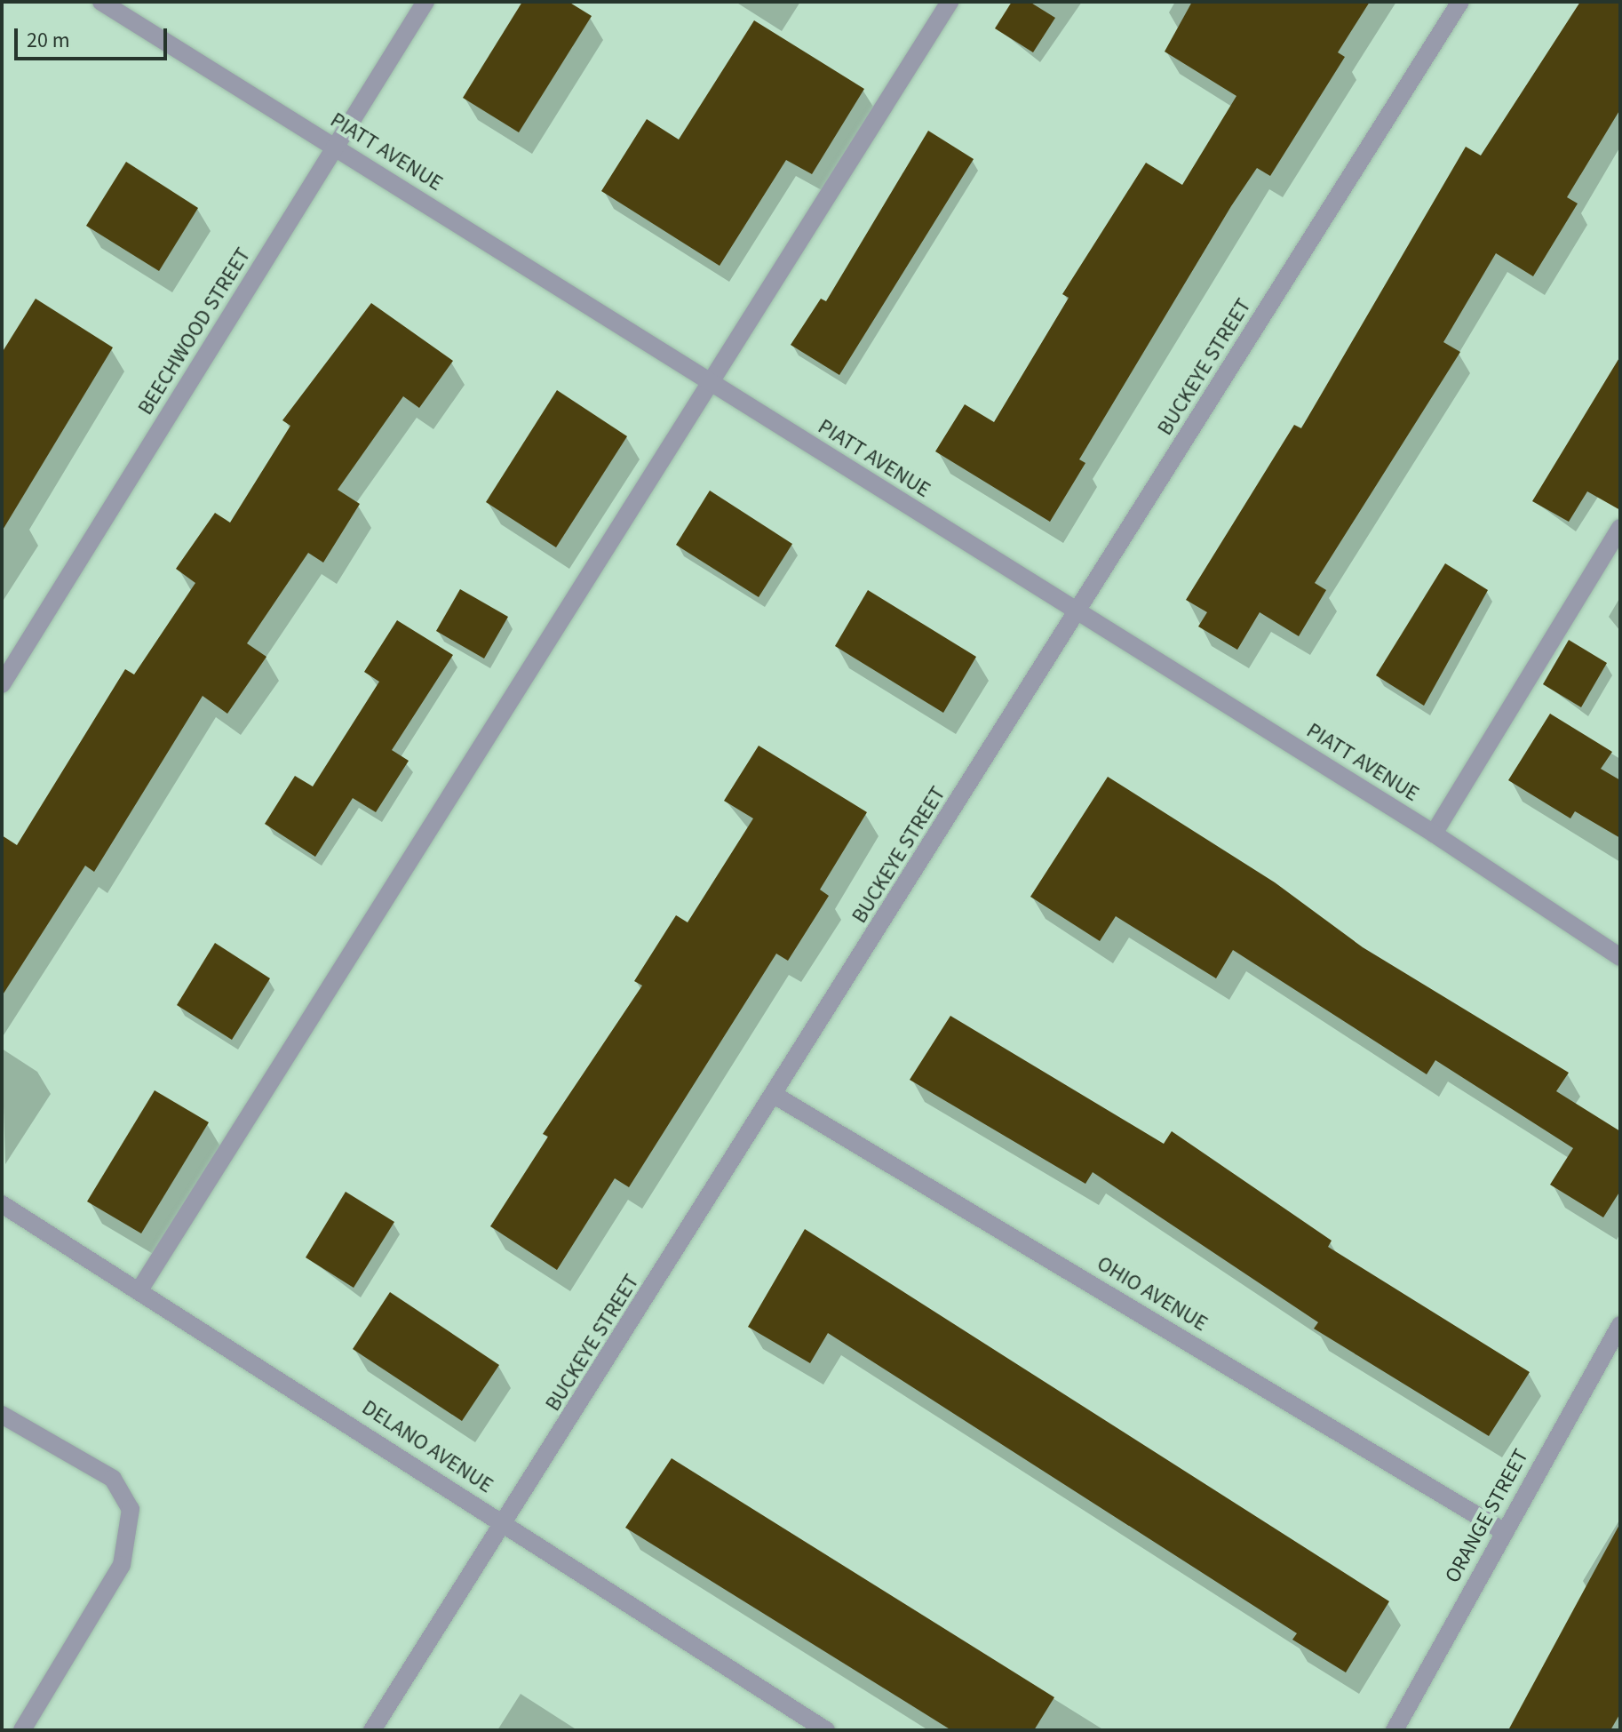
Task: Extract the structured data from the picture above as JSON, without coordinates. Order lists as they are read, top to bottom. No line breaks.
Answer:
{"streets":{"street":["PIATT AVENUE","BEECHWOOD STREET","BUCKEYE STREET","OHIO AVENUE","DELANO AVENUE","ORANGE STREET"]},"crossings":[["PIATT AVENUE","BEECHWOOD STREET"],["PIATT AVENUE","BUCKEYE STREET"],["BUCKEYE STREET","OHIO AVENUE"],["BUCKEYE STREET","DELANO AVENUE"],["OHIO AVENUE","ORANGE STREET"]],"scale_bar":"20 m"}
